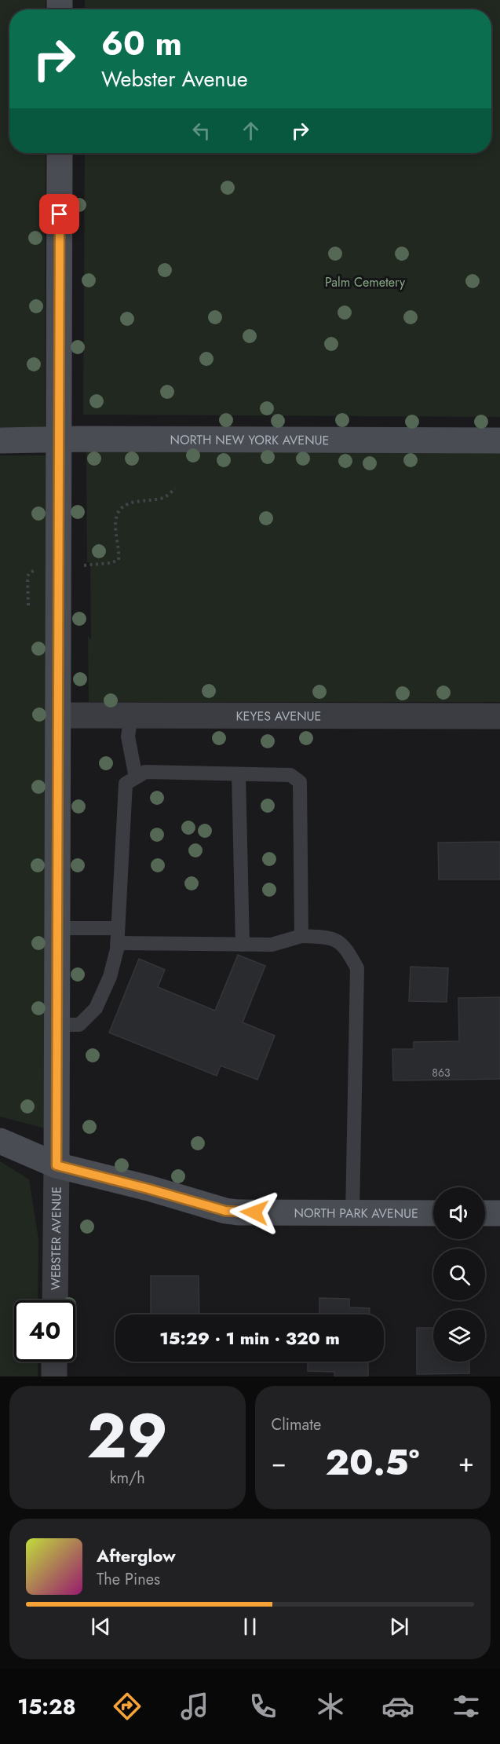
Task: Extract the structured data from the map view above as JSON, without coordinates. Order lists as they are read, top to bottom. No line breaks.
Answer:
{"streets":{"street":["NORTH NEW YORK AVENUE","KEYES AVENUE","NORTH PARK AVENUE","WEBSTER AVENUE"]},"crossings":[["NORTH NEW YORK AVENUE","WEBSTER AVENUE"],["KEYES AVENUE","WEBSTER AVENUE"],["NORTH PARK AVENUE","WEBSTER AVENUE"]],"parks":["Palm Cemetery"],"house_numbers":["863"],"page":{"turn":["60 m","Webster Avenue"],"limit":"40","trip":"15:29 · 1 min · 320 m","tile":[["29","km/h"],"Climate"],"heat":["−","20.5°","+"],"song":["Afterglow","The Pines"],"tabs":"15:28"}}
